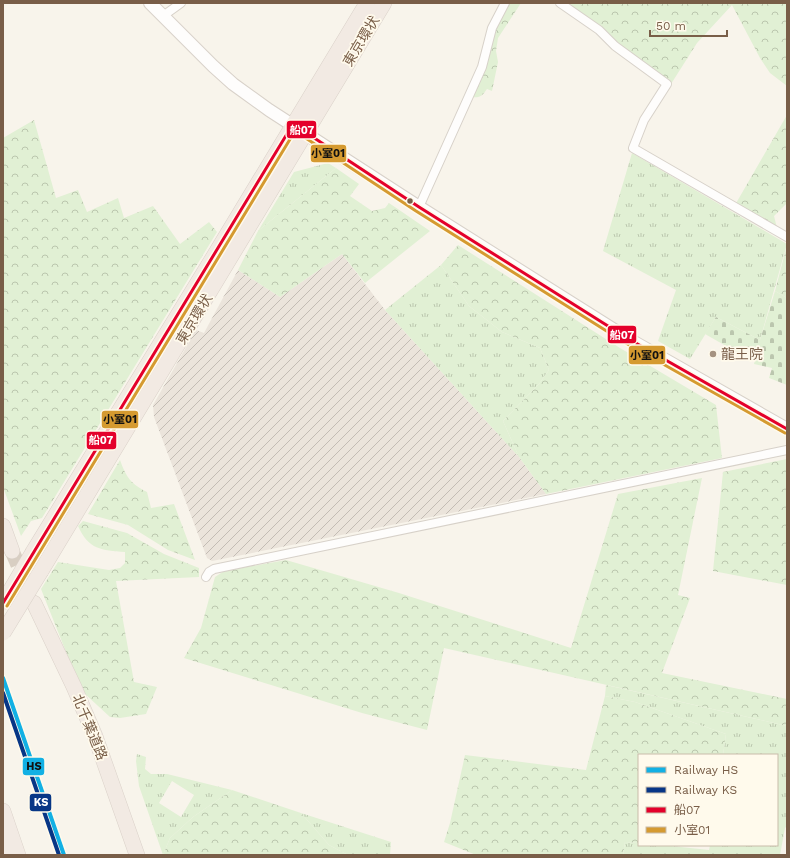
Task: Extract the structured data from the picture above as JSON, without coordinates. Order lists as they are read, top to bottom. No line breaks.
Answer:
{"streets":{"highway":["東京環状","北千葉道路"]},"places":["龍王院"],"lines":["transit line 船07","transit line 小室01","rail line HS","rail line KS"],"legend":["Railway HS","Railway KS","船07","小室01"],"scale_bar":"50 m"}
